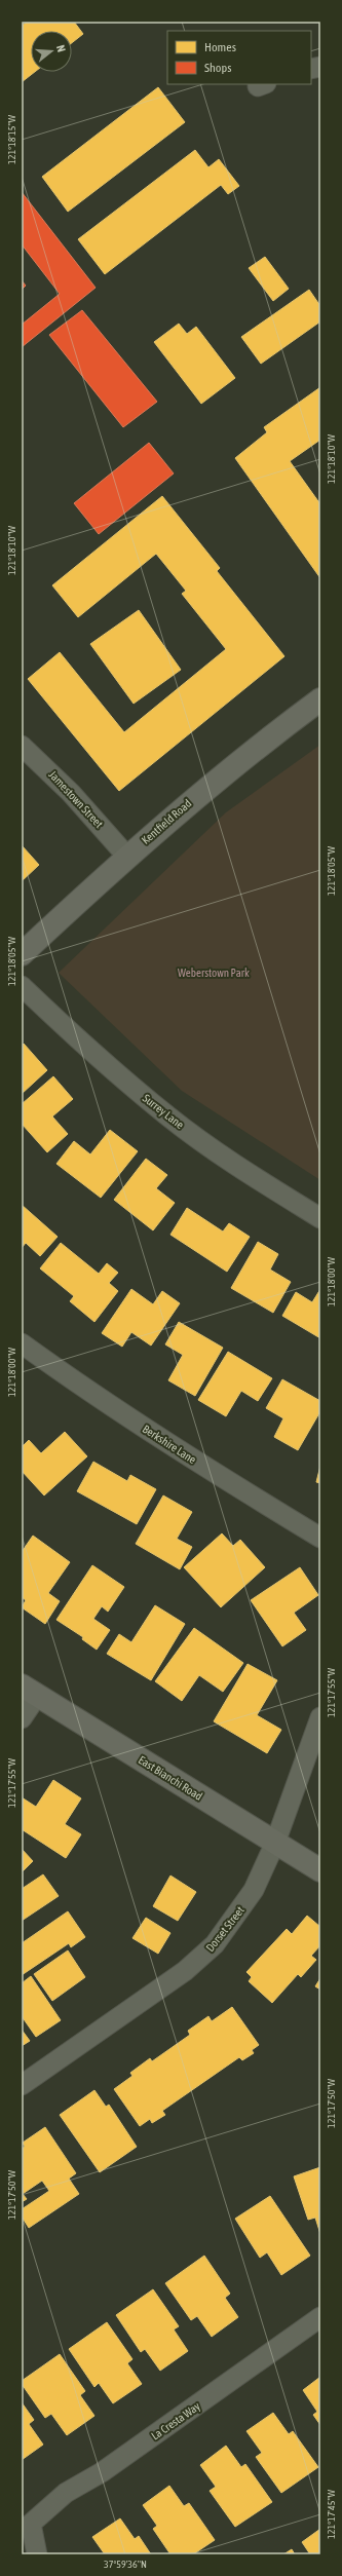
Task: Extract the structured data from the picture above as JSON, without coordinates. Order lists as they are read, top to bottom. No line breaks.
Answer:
{"streets":{"street":["Jamestown Street","Kentfield Road","Surrey Lane","Berkshire Lane","East Bianchi Road","Dorset Street","La Cresta Way"]},"crossings":[["Jamestown Street","Kentfield Road"],["East Bianchi Road","Dorset Street"]],"parks":["Weberstown Park"],"legend":["Homes","Shops"],"north":"right","coordinates":["121°18'15\"W","121°18'10\"W","121°18'05\"W","121°18'00\"W","121°17'55\"W","121°17'50\"W","121°17'45\"W","37°59'36\"N"]}
